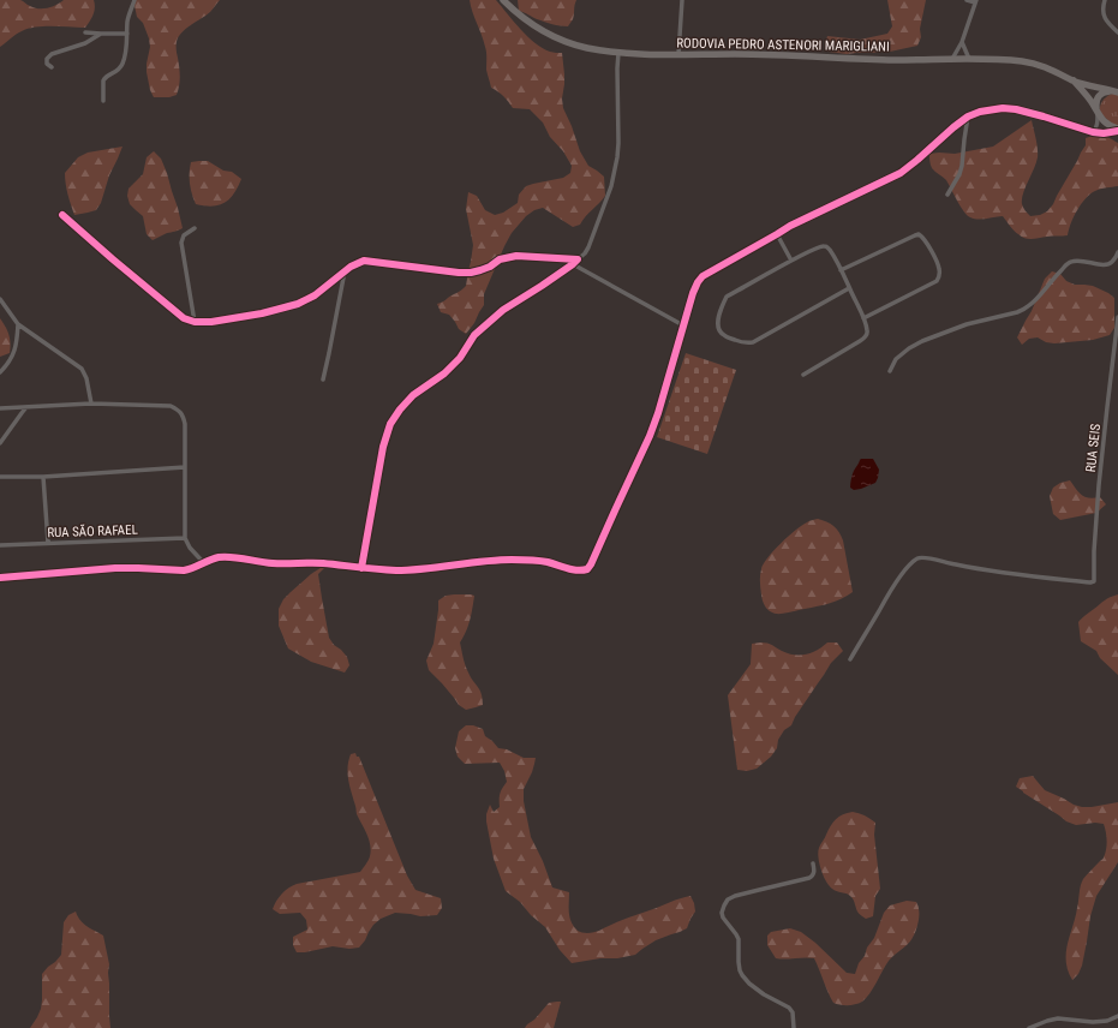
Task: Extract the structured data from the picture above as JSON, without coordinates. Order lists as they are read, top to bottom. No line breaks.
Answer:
{"streets":{"main road":["RODOVIA PEDRO ASTENORI MARIGLIANI"],"street":["RUA SEIS","RUA SÃO RAFAEL"]}}
